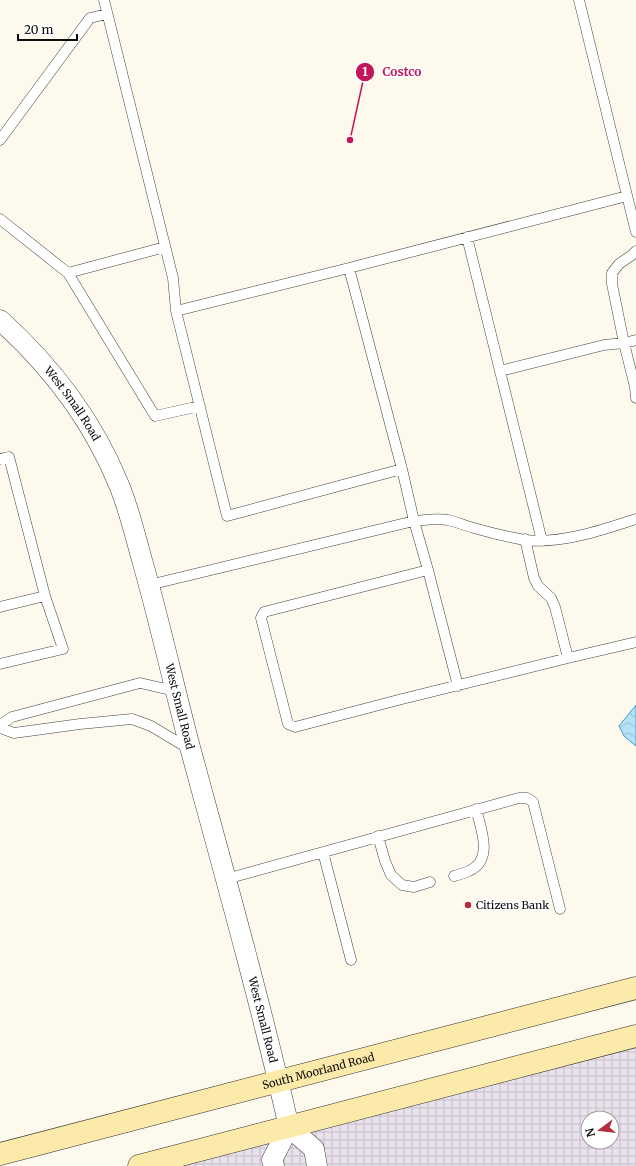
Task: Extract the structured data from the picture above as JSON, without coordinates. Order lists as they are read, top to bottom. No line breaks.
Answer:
{"streets":{"main road":["South Moorland Road"],"street":["West Small Road"]},"crossings":[["West Small Road","South Moorland Road"]],"places":["Costco","Citizens Bank"],"scale_bar":"20 m","north":"left"}
